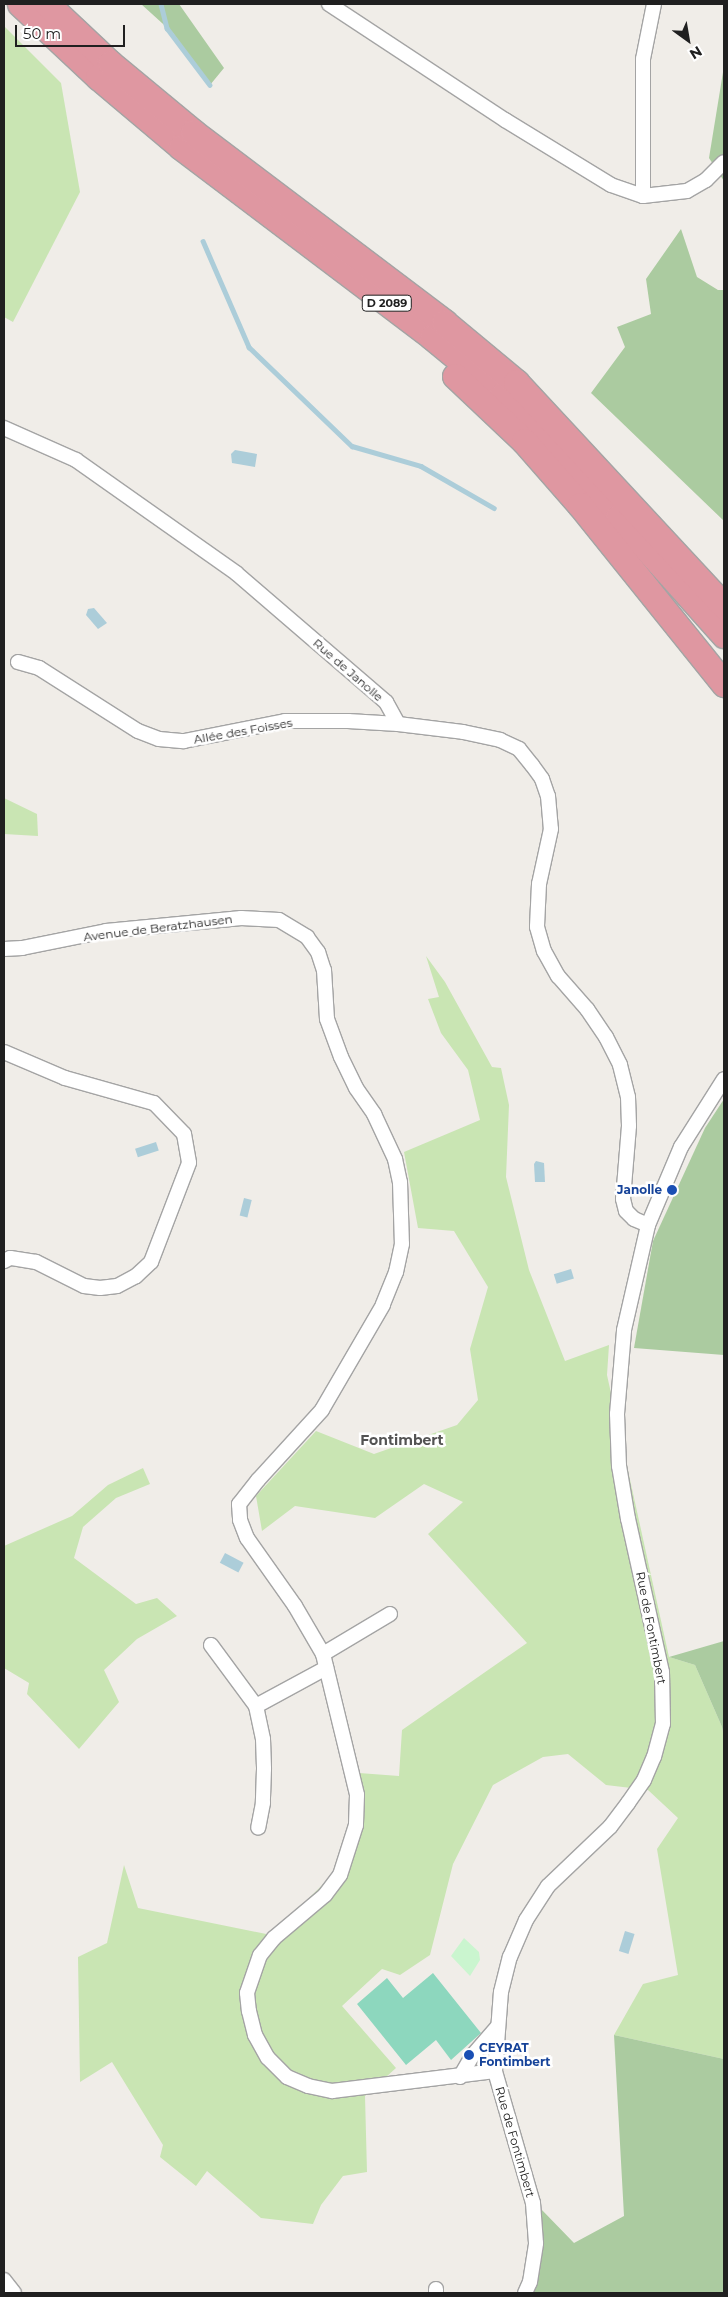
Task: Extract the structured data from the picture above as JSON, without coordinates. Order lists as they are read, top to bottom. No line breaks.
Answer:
{"streets":{"highway":["D 2089"],"street":["Rue de Janolle","Allée des Foisses","Avenue de Beratzhausen","Rue de Fontimbert"]},"crossings":[["Rue de Janolle","Allée des Foisses"],["Avenue de Beratzhausen","Rue de Fontimbert"]],"districts":["Fontimbert"],"places":["Janolle","CEYRAT Fontimbert"],"scale_bar":"50 m","north":"bottom right"}
